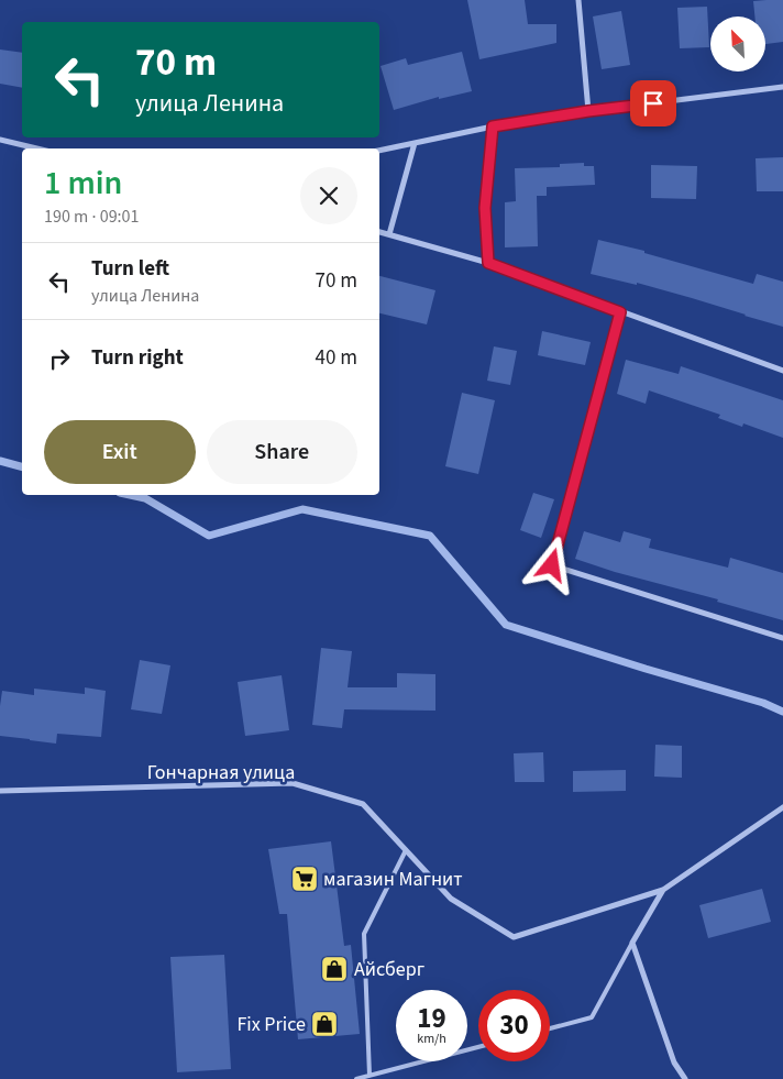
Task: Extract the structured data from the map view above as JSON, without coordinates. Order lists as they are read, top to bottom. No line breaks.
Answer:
{"streets":{"street":["Гончарная улица"]},"places":{"supermarket":["магазин Магнит"],"shop":["Айсберг","Fix Price"]},"north":"top left","page":{"turn":["70 m","улица Ленина"],"heading":["1 min","190 m · 09:01"],"list":[{"name":"Turn left","note":"улица Ленина","value":"70 m"},{"name":"Turn right","value":"40 m"}],"buttons":["Exit","Share"],"speed":"19 km/h","limit":"30"}}
